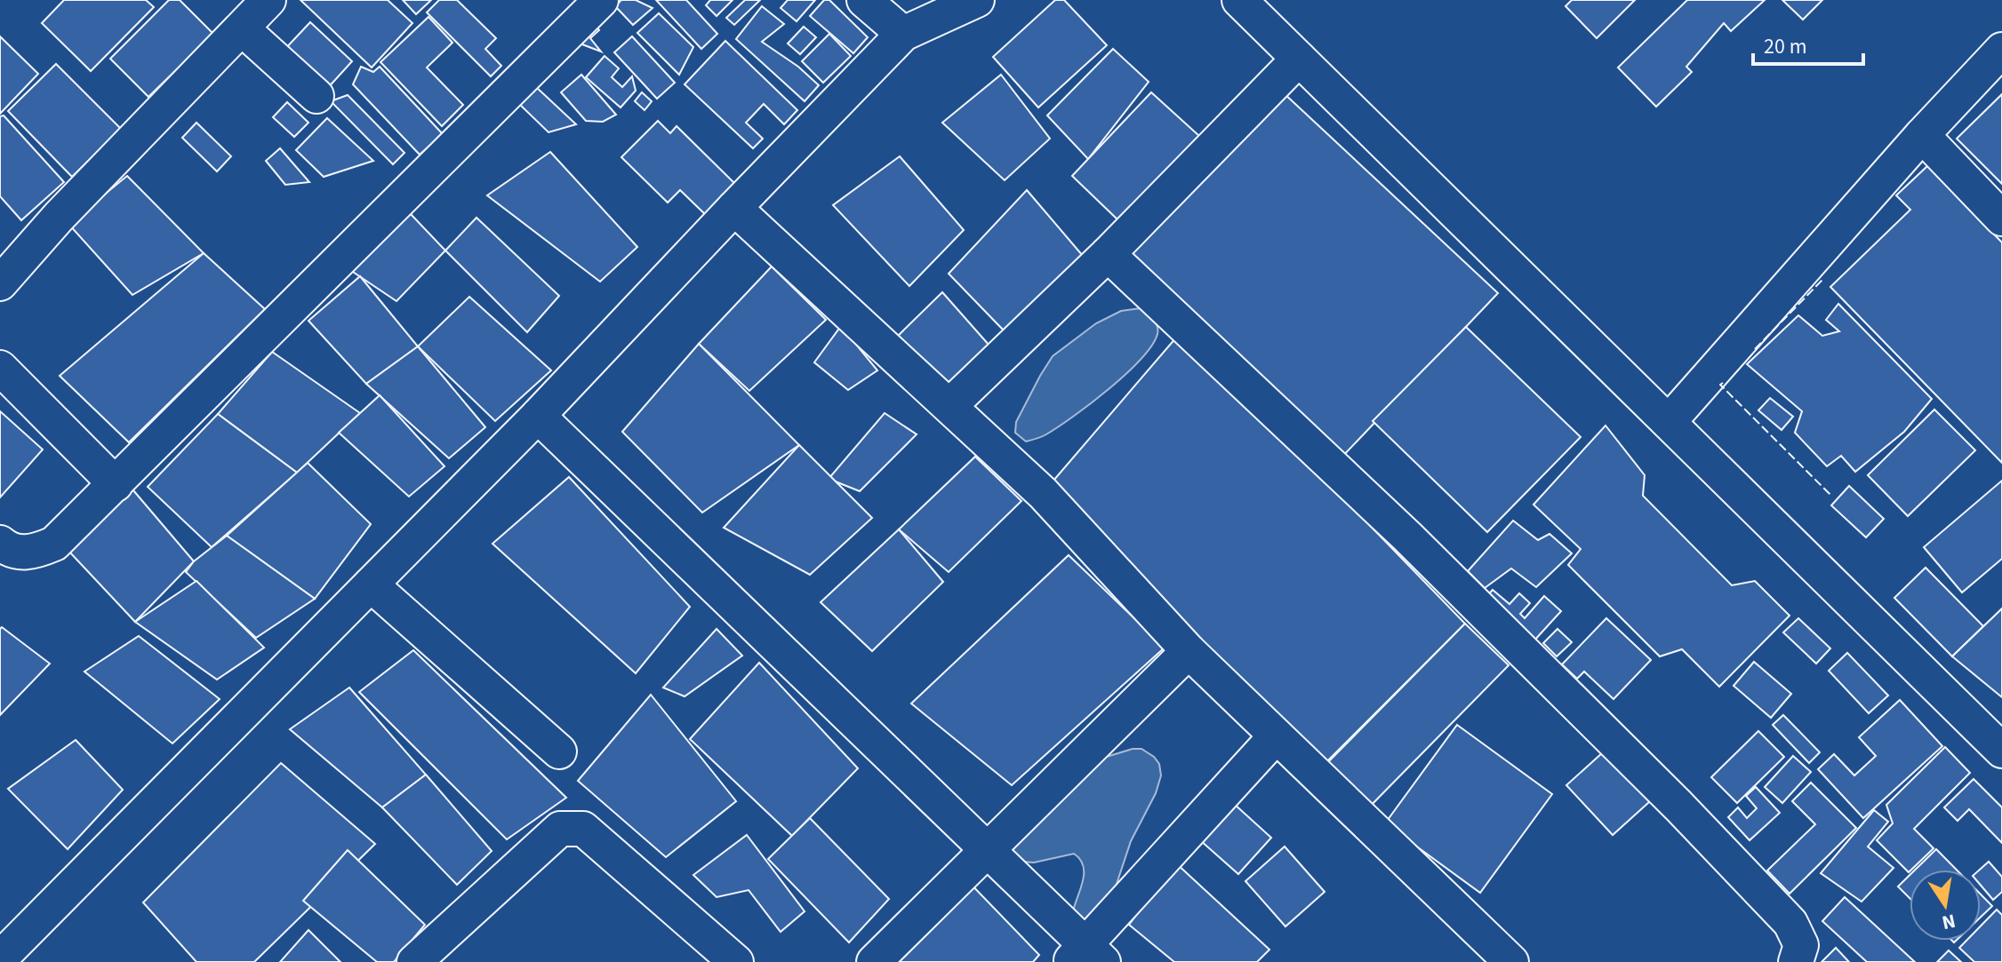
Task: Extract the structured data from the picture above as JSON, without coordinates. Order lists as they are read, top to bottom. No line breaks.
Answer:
{"scale_bar":"20 m","north":"bottom"}
